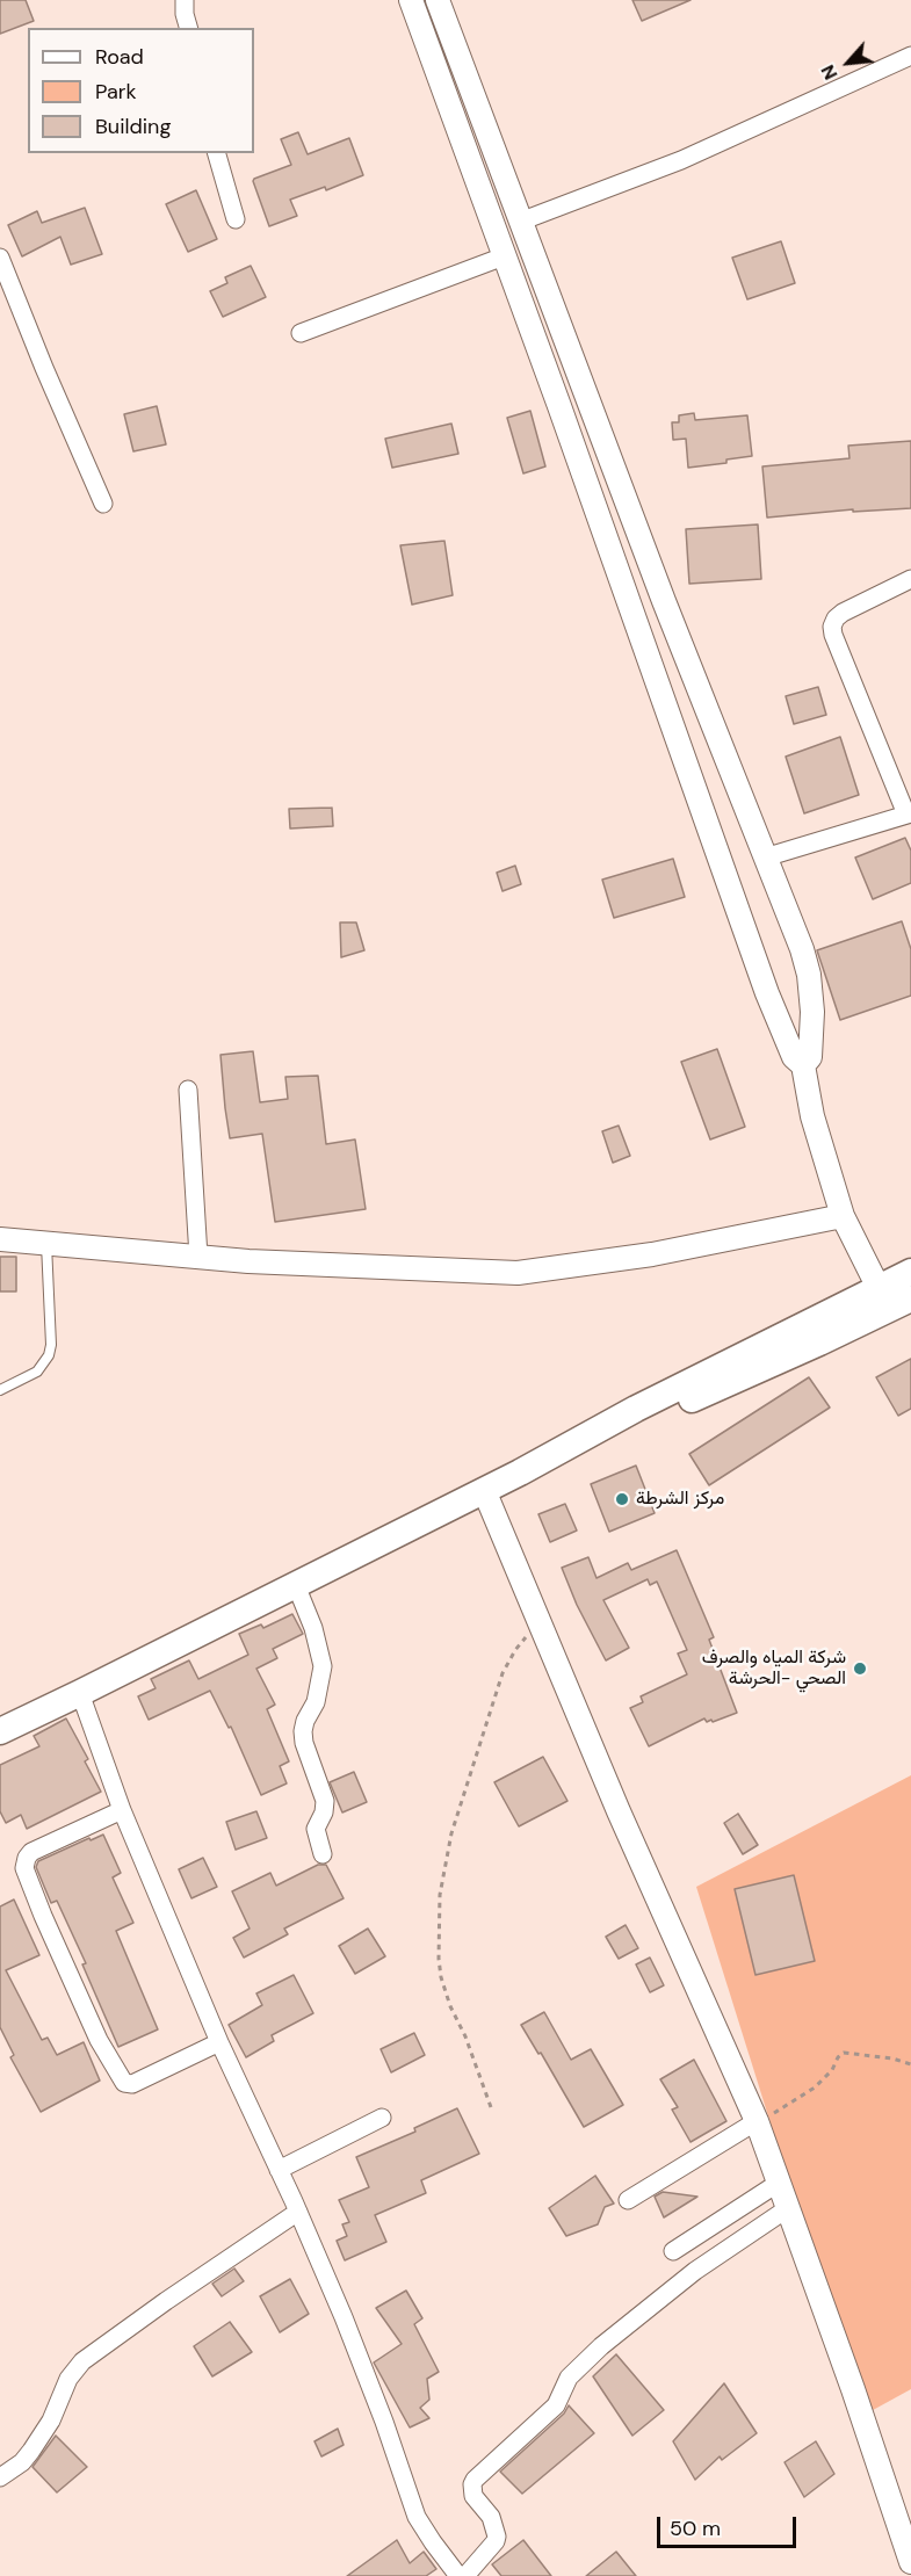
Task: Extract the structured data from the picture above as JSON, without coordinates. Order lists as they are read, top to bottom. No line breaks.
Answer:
{"places":["مركز الشرطة","شركة المياه والصرف الصحي -الحرشة"],"legend":["Road","Park","Building"],"scale_bar":"50 m","north":"bottom left"}
